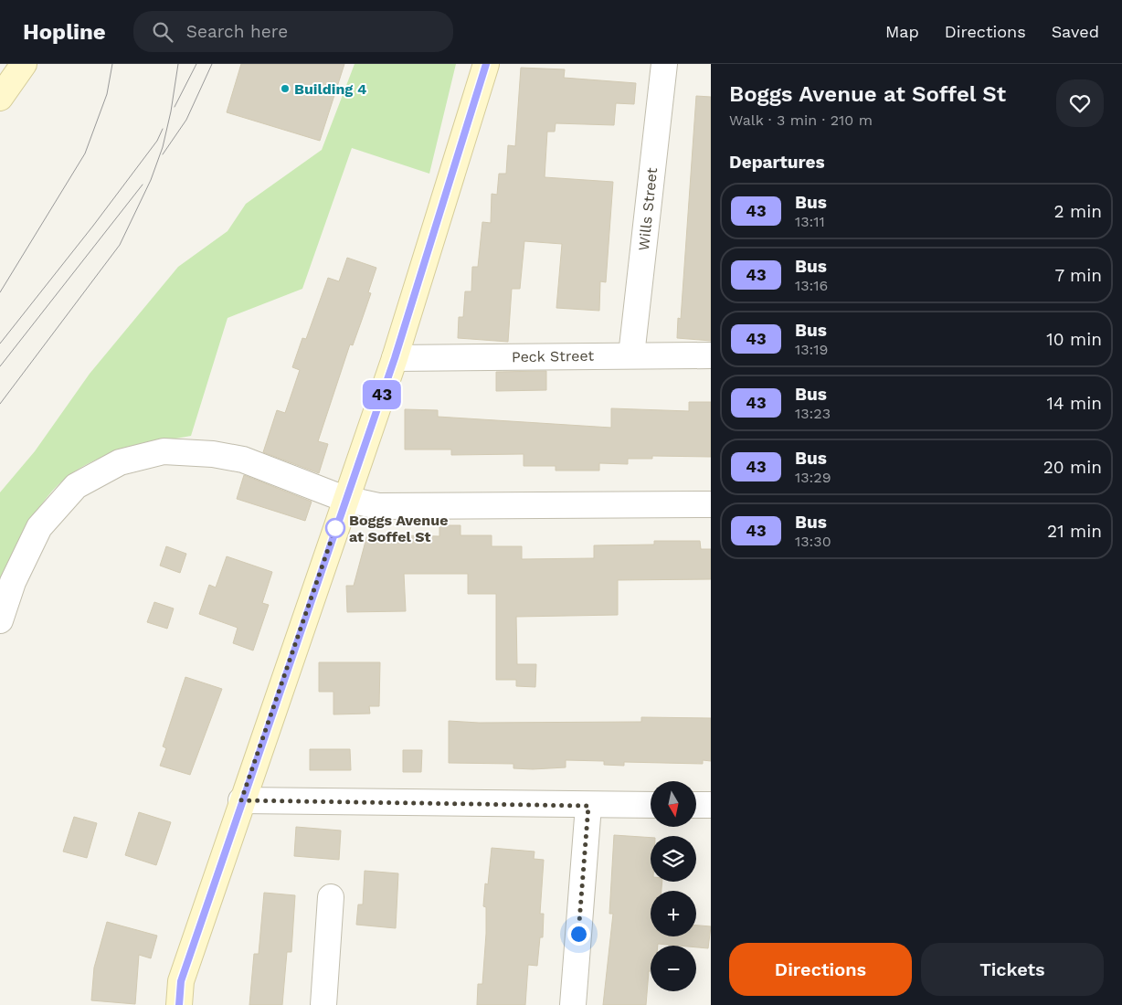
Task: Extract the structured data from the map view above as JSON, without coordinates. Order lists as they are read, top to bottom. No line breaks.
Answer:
{"streets":{"street":["Wills Street","Peck Street"]},"crossings":[["Wills Street","Peck Street"]],"places":["Building 4","Boggs Avenue at Soffel St"],"lines":["bus line 43"],"north":"bottom","page":{"header":"Hopline","search":"Search here","nav":["Map","Directions","Saved"],"on_map":"43","heading":[["Boggs Avenue at Soffel St","Walk · 3 min · 210 m"],"Departures"],"list":[{"mark":"43","name":"Bus","note":"13:11","value":"2 min"},{"mark":"43","name":"Bus","note":"13:16","value":"7 min"},{"mark":"43","name":"Bus","note":"13:19","value":"10 min"},{"mark":"43","name":"Bus","note":"13:23","value":"14 min"},{"mark":"43","name":"Bus","note":"13:29","value":"20 min"},{"mark":"43","name":"Bus","note":"13:30","value":"21 min"}],"map_buttons":["+","−"],"buttons":["Directions","Tickets"]}}
